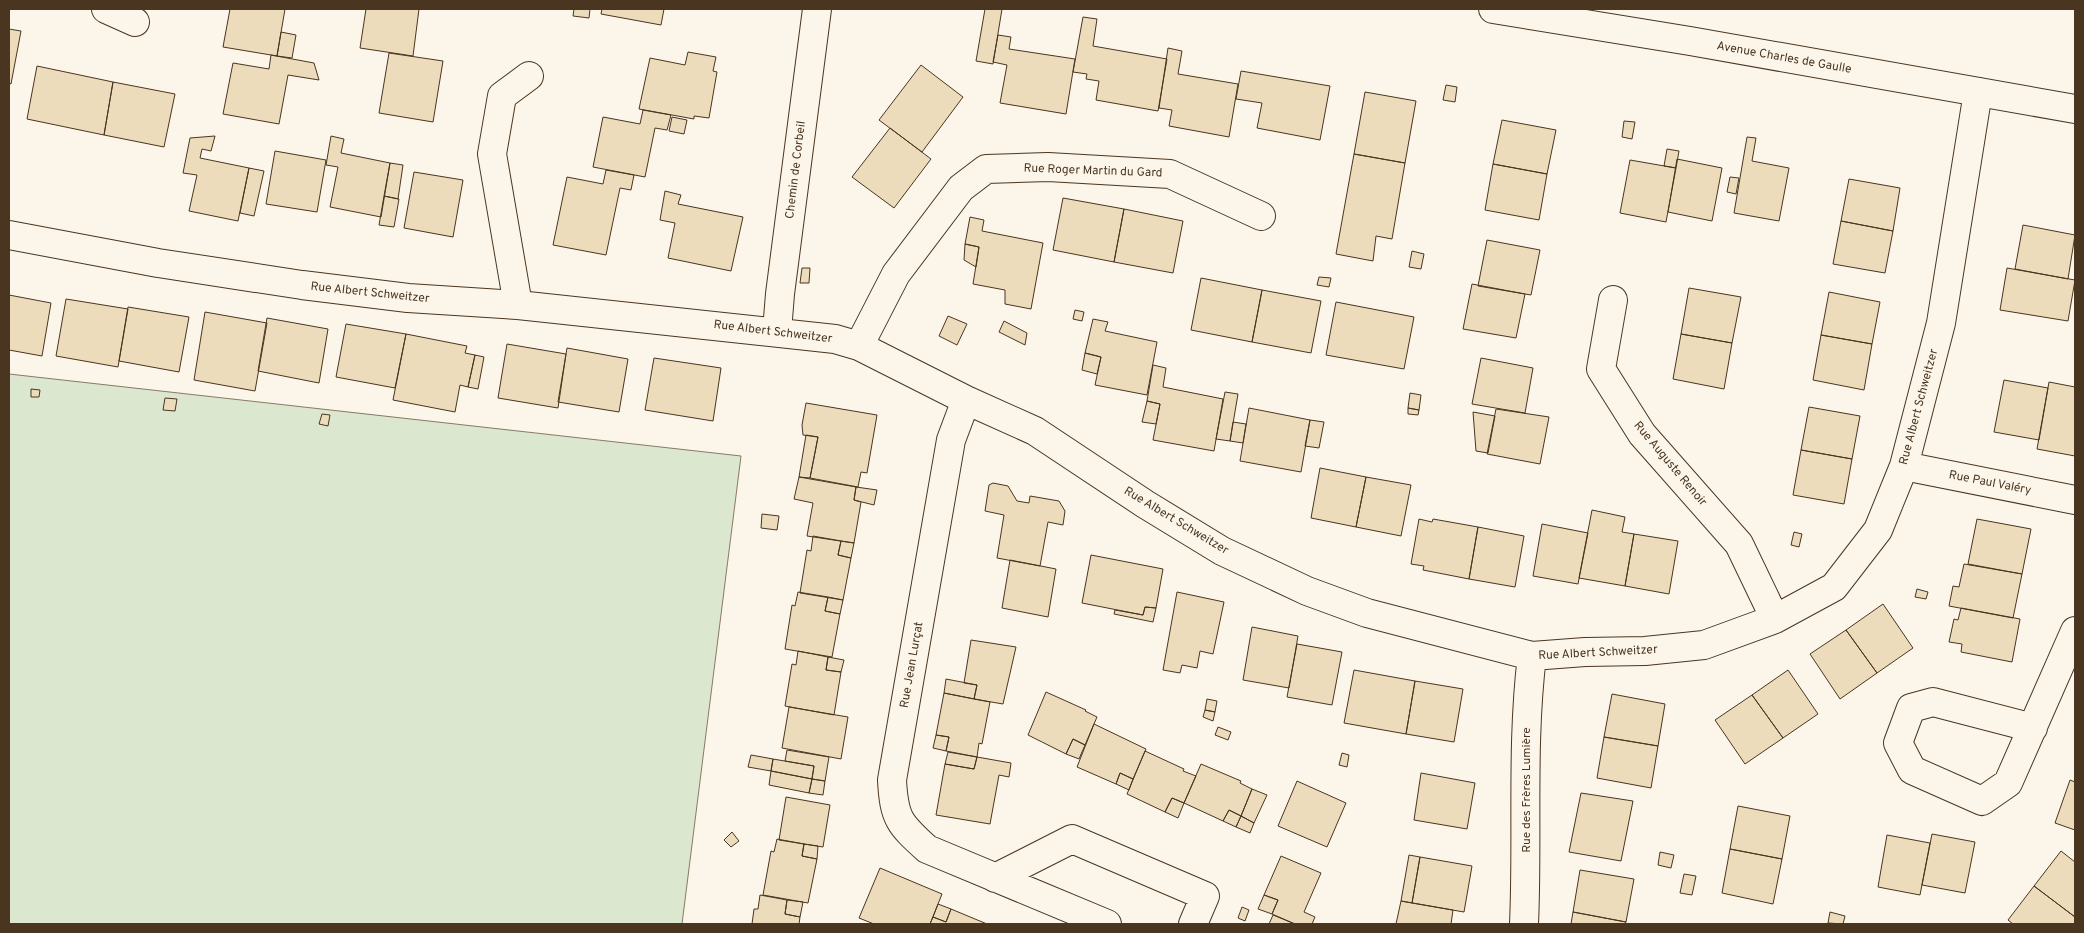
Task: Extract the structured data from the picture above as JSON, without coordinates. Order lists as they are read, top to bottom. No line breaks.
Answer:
{"streets":{"street":["Avenue Charles de Gaulle","Chemin de Corbeil","Rue Roger Martin du Gard","Rue Albert Schweitzer","Rue Auguste Renoir","Rue Paul Valéry","Rue Jean Lurçat","Rue des Frères Lumière"]},"crossings":[["Avenue Charles de Gaulle","Rue Albert Schweitzer"],["Chemin de Corbeil","Rue Albert Schweitzer"],["Rue Roger Martin du Gard","Rue Albert Schweitzer"],["Rue Albert Schweitzer","Rue Auguste Renoir"],["Rue Albert Schweitzer","Rue Paul Valéry"],["Rue Albert Schweitzer","Rue Jean Lurçat"],["Rue Albert Schweitzer","Rue des Frères Lumière"]]}
